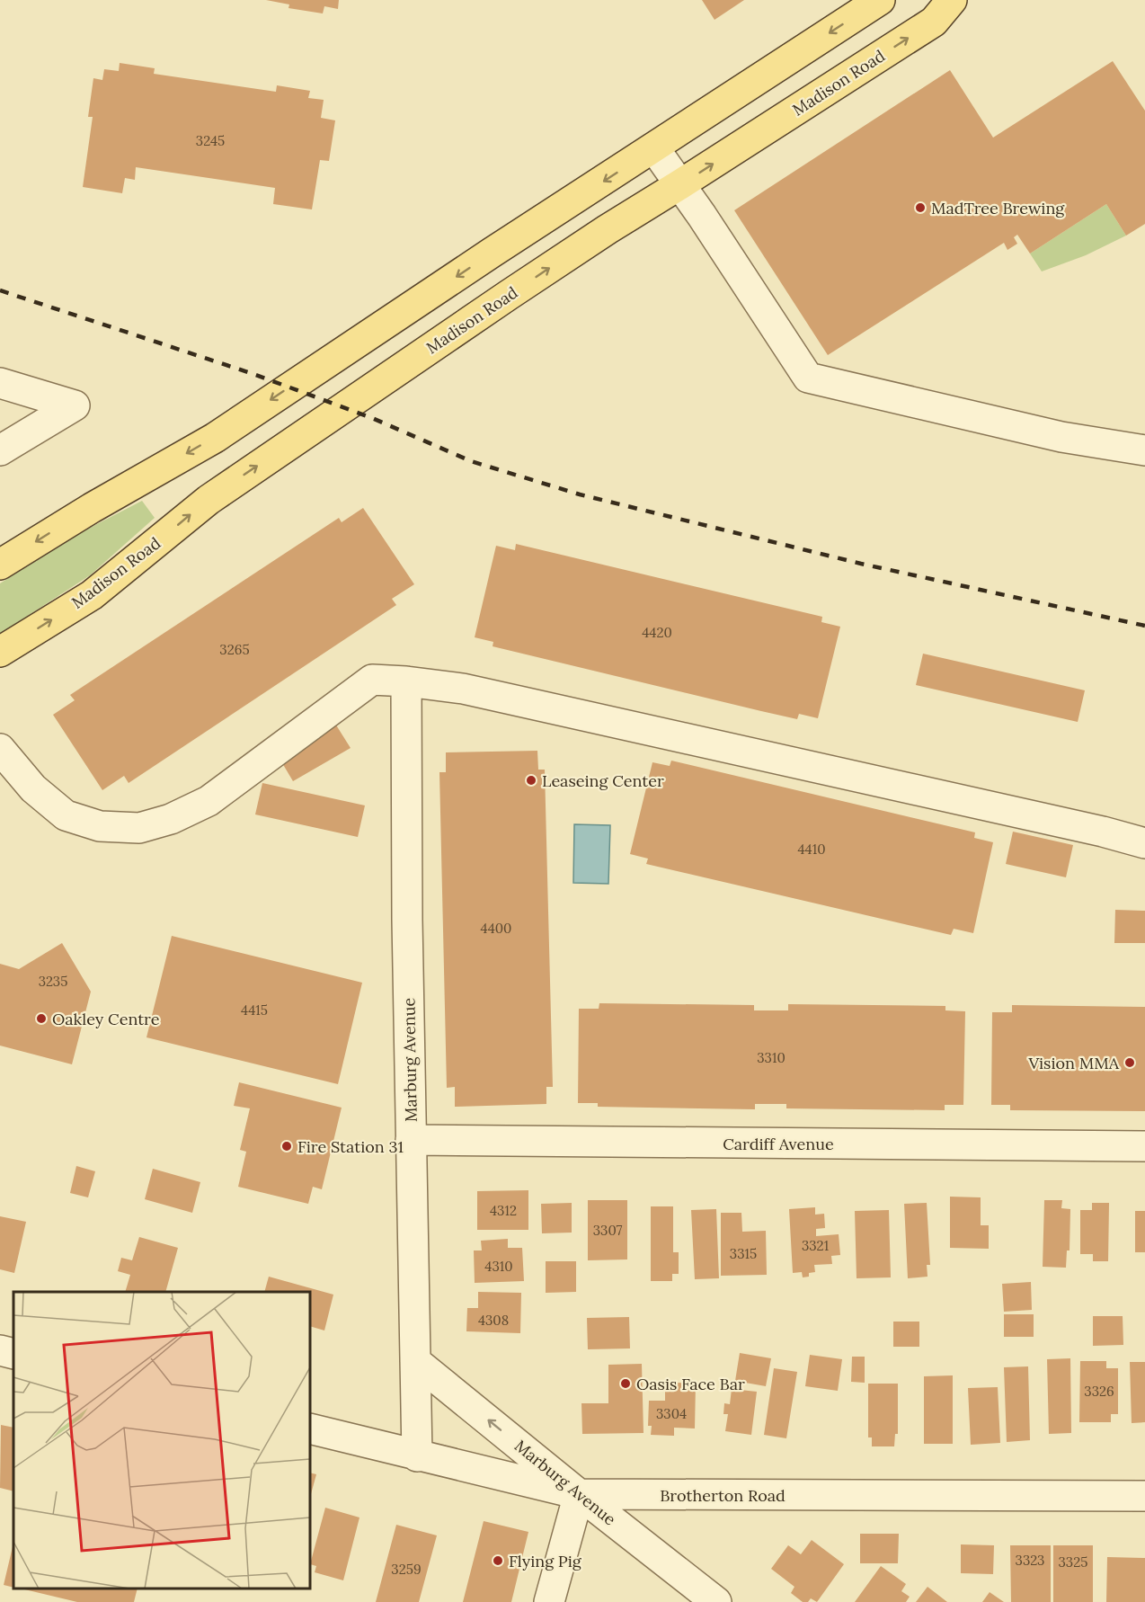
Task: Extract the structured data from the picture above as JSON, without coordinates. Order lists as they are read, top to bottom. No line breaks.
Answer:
{"streets":{"main road":["Madison Road"],"street":["Marburg Avenue","Cardiff Avenue","Brotherton Road"]},"crossings":[["Marburg Avenue","Cardiff Avenue"],["Marburg Avenue","Brotherton Road"]],"places":["MadTree Brewing","Leaseing Center","Oakley Centre","Vision MMA","Fire Station 31","Oasis Face Bar","Flying Pig"],"house_numbers":["3245","4420","3265","4410","4400","3235","4415","3310","4312","3307","3321","3315","4310","4308","3326","3304","3323","3325","3259"]}
